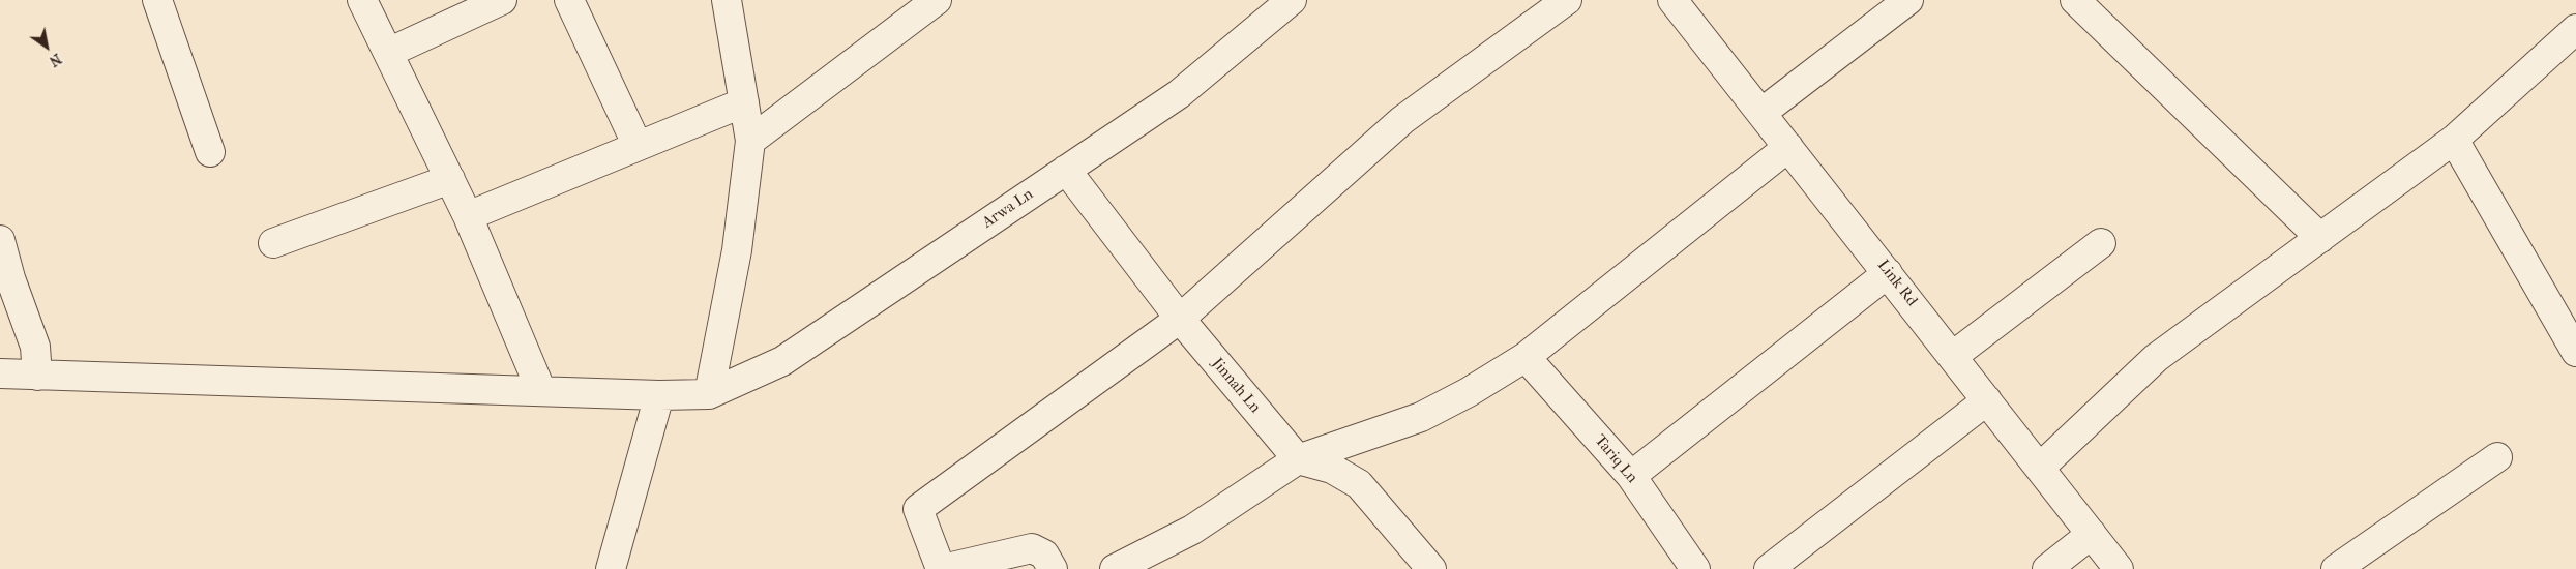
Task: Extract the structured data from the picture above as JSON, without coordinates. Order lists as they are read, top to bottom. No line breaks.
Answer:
{"streets":{"street":["Arwa Ln","Link Rd","Jinnah Ln","Tariq Ln"]},"crossings":[["Arwa Ln","Jinnah Ln"]],"north":"bottom right"}
